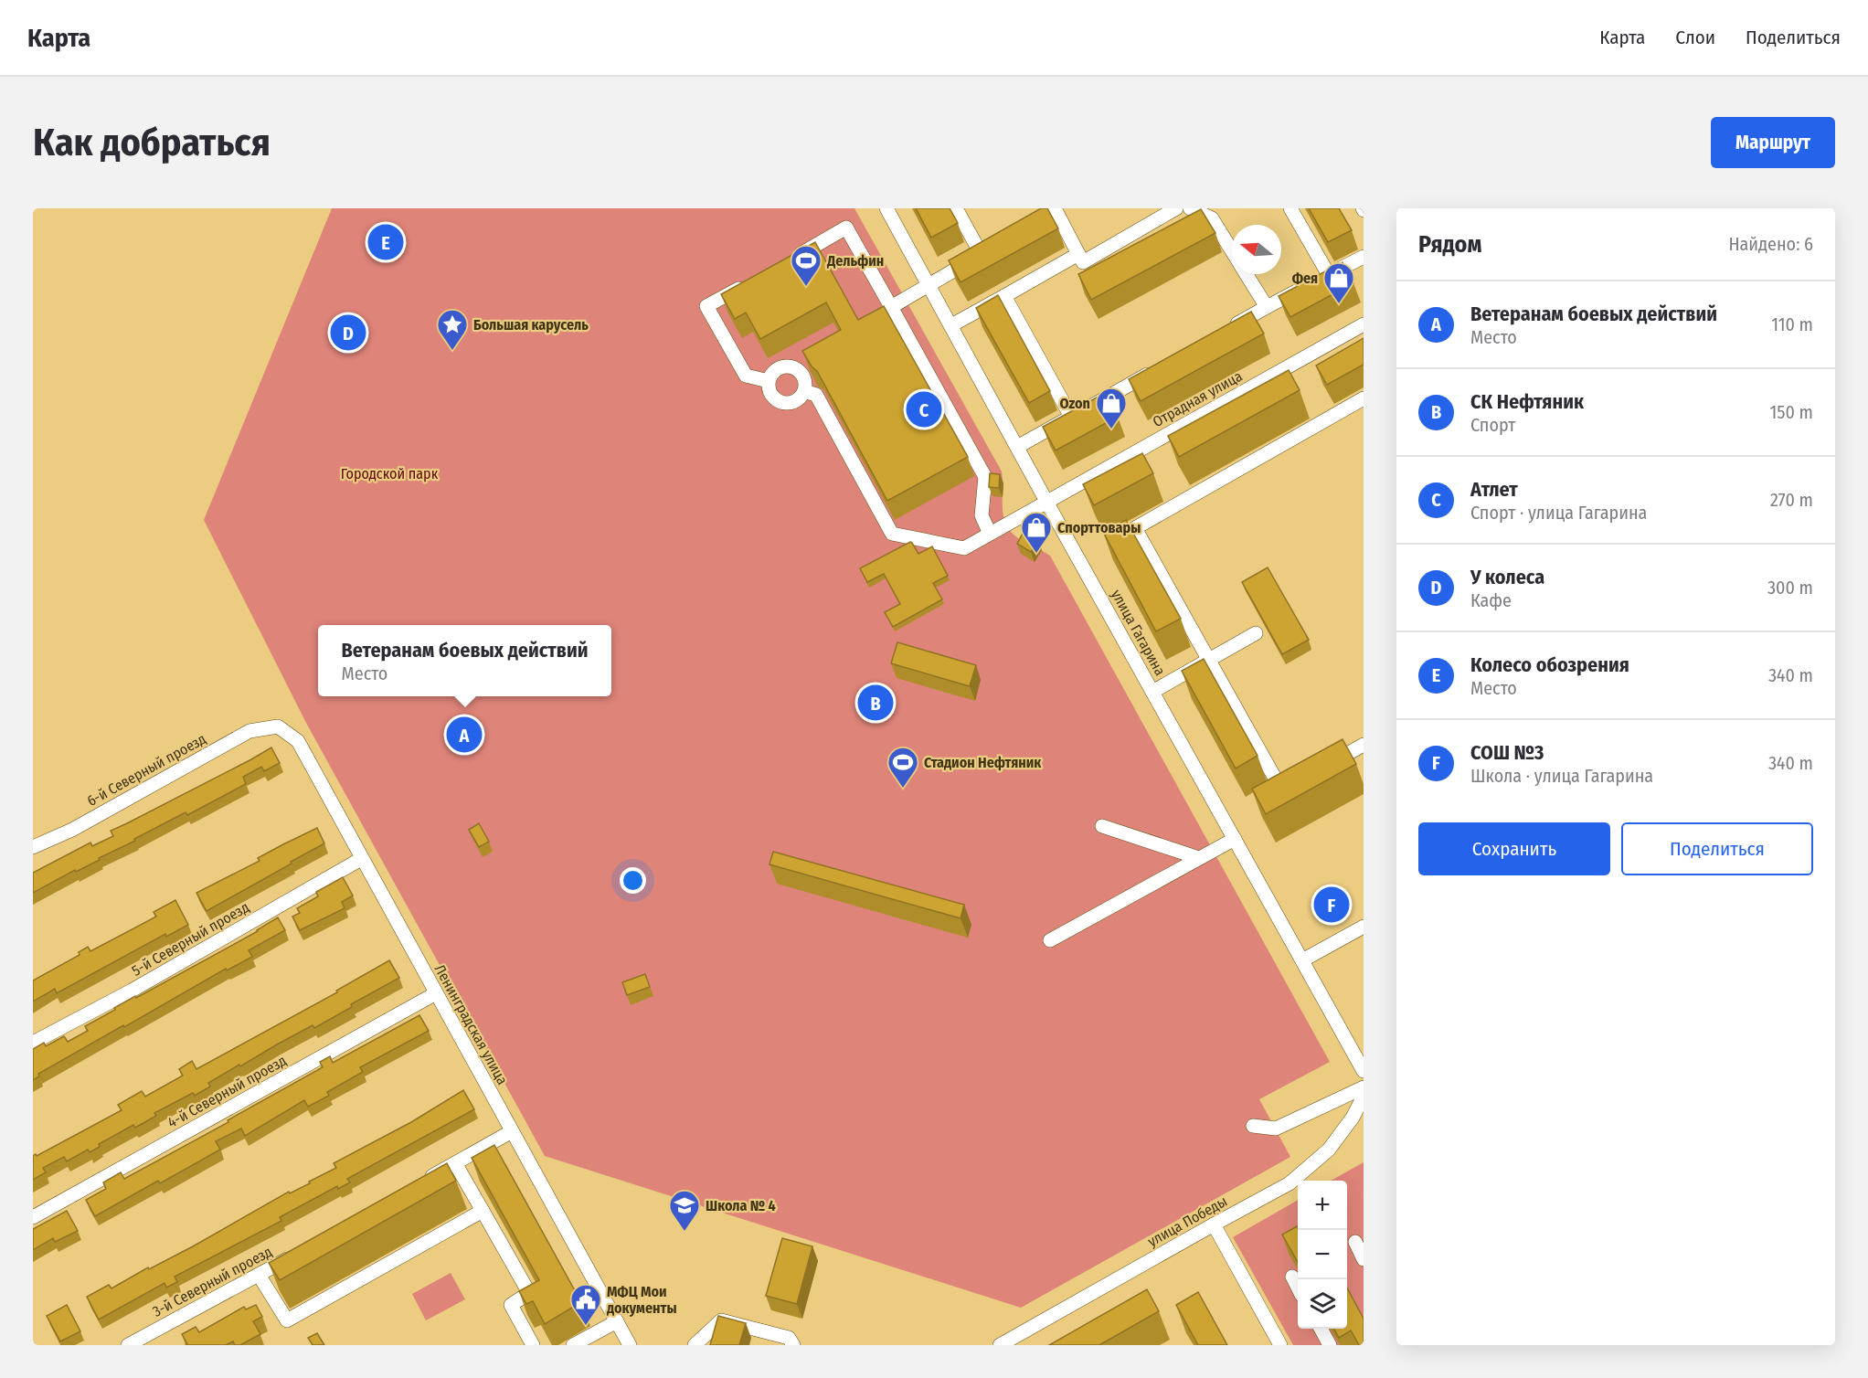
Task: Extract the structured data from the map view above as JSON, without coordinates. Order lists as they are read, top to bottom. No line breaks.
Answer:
{"streets":{"street":["Отрадная улица","улица Гагарина","6-й Северный проезд","5-й Северный проезд","Ленинградская улица","4-й Северный проезд","улица Победы","3-й Северный проезд"]},"crossings":[["Отрадная улица","улица Гагарина"],["6-й Северный проезд","Ленинградская улица"],["5-й Северный проезд","Ленинградская улица"],["Ленинградская улица","4-й Северный проезд"]],"parks":["Городской парк"],"places":{"sports":["Дельфин","Стадион Нефтяник"],"shop":["Фея","Ozon","Спорттовары"],"place":["Большая карусель"],"school or university":["Школа № 4"],"public building":["МФЦ Мои документы"]},"north":"left","page":{"header":"Карта","nav":["Карта","Слои","Поделиться"],"buttons":["Маршрут",["Сохранить","Поделиться"]],"title":"Как добраться","heading":["Рядом","Найдено: 6"],"pins":["E","D","C","B","A","F"],"list":[{"mark":"A","name":"Ветеранам боевых действий","note":"Место","value":"110 m"},{"mark":"B","name":"СК Нефтяник","note":"Спорт","value":"150 m"},{"mark":"C","name":"Атлет","note":"Спорт · улица Гагарина","value":"270 m"},{"mark":"D","name":"У колеса","note":"Кафе","value":"300 m"},{"mark":"E","name":"Колесо обозрения","note":"Место","value":"340 m"},{"mark":"F","name":"СОШ №3","note":"Школа · улица Гагарина","value":"340 m"}],"popup":["Ветеранам боевых действий","Место"],"map_buttons":["+","−"]}}
